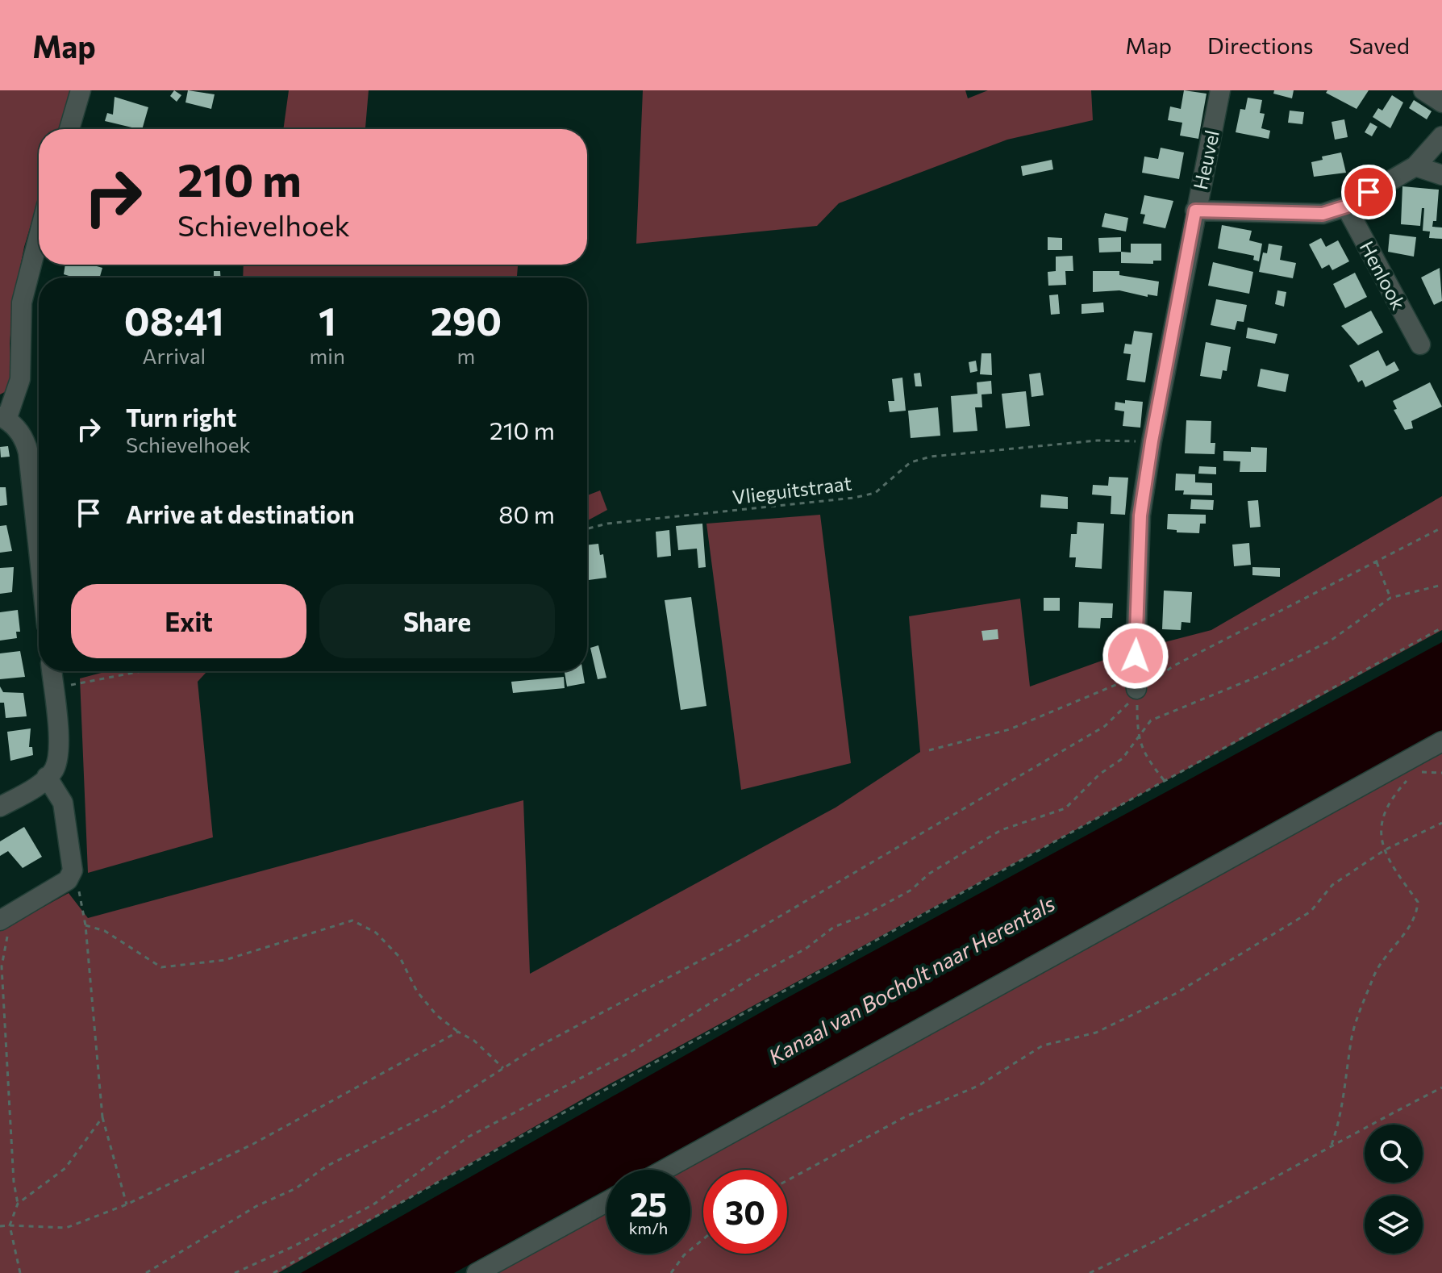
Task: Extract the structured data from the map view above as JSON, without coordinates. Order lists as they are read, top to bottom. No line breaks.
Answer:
{"streets":{"street":["Heuvel","Henlook"],"path":["Vlieguitstraat"]},"crossings":[["Heuvel","Vlieguitstraat"]],"water":["Kanaal van Bocholt naar Herentals"],"page":{"header":"Map","nav":["Map","Directions","Saved"],"turn":["210 m","Schievelhoek"],"eta":["08:41","Arrival","1","min","290","m"],"list":[{"name":"Turn right","note":"Schievelhoek","value":"210 m"},{"name":"Arrive at destination","value":"80 m"}],"buttons":["Exit","Share"],"speed":"25 km/h","limit":"30"}}
